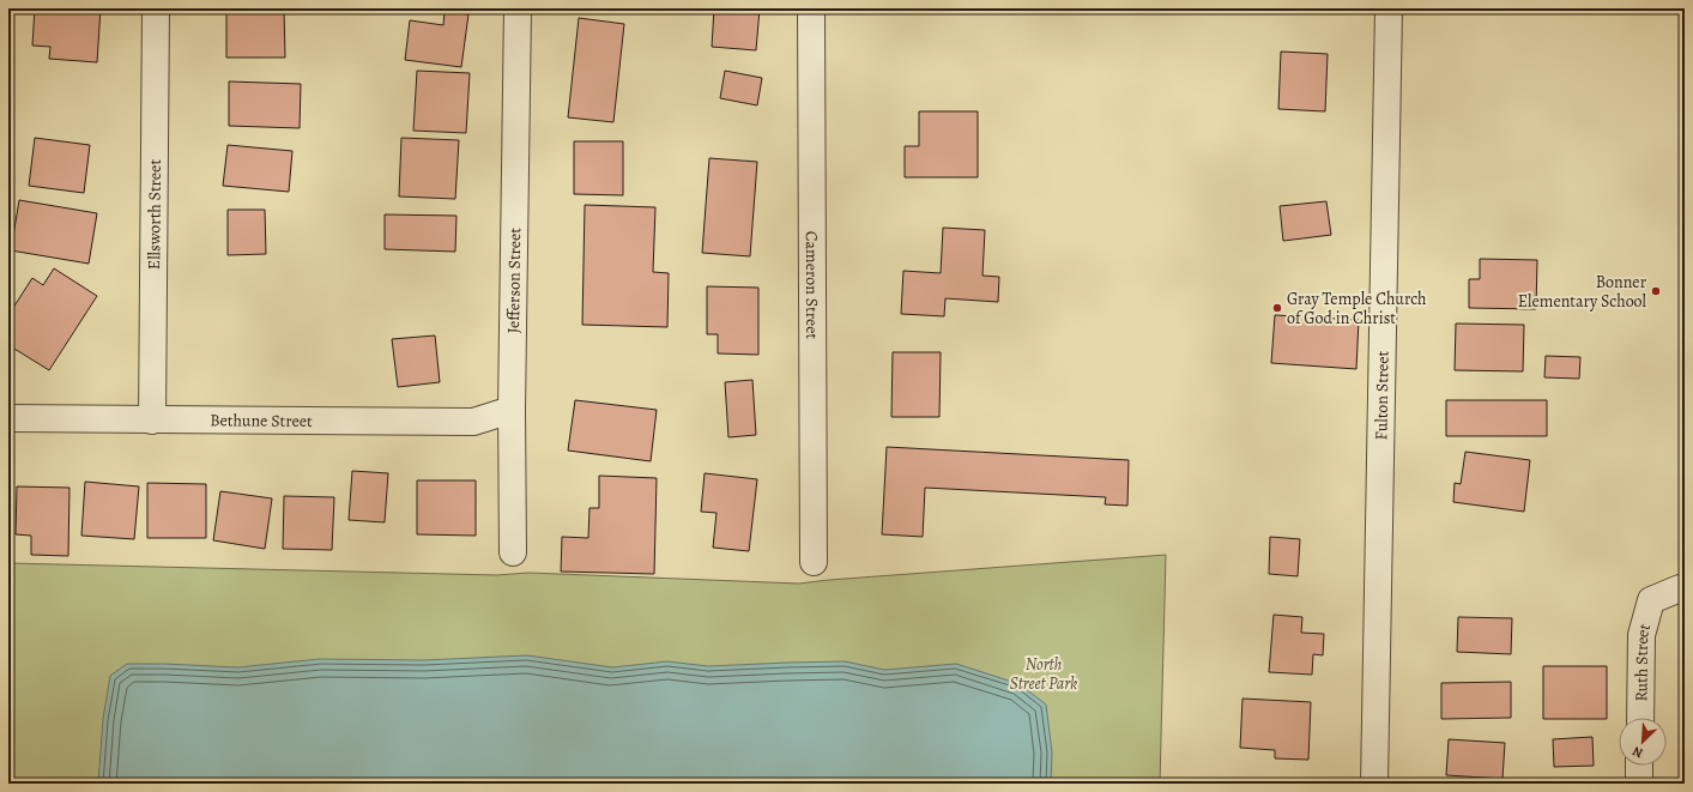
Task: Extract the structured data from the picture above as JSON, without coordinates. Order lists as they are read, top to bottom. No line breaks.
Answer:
{"streets":{"street":["Ellsworth Street","Jefferson Street","Cameron Street","Fulton Street","Bethune Street","Ruth Street"]},"crossings":[["Ellsworth Street","Bethune Street"],["Jefferson Street","Bethune Street"]],"parks":["North Street Park"],"places":["Bonner Elementary School","Gray Temple Church of God in Christ"],"north":"bottom left"}
